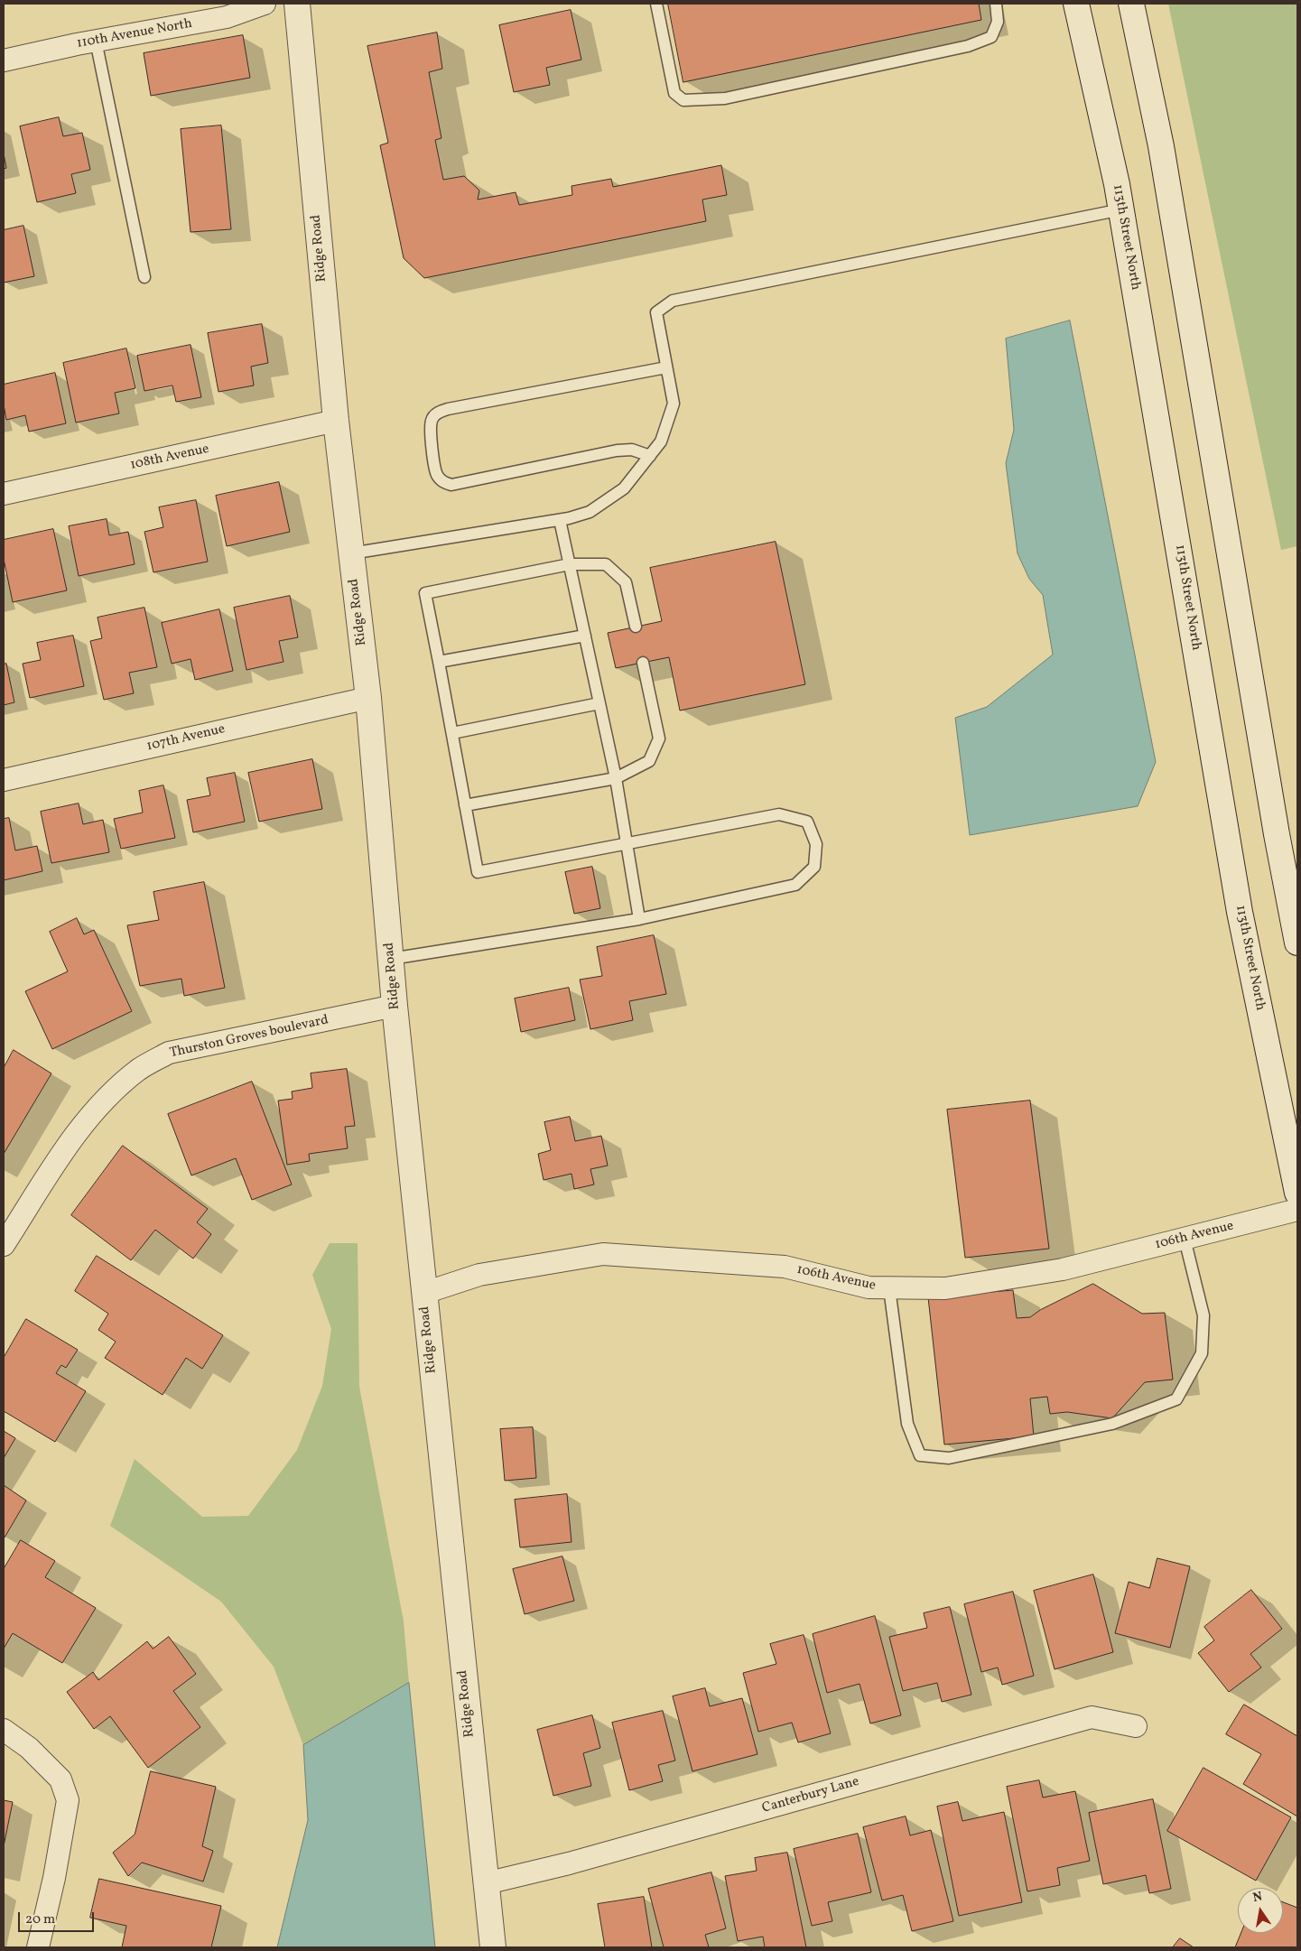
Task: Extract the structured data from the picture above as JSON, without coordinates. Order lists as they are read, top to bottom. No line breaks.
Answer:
{"streets":{"main road":["113th Street North","Ridge Road"],"street":["110th Avenue North","108th Avenue","107th Avenue","Thurston Groves boulevard","106th Avenue","Canterbury Lane"]},"crossings":[["Ridge Road","108th Avenue"],["Ridge Road","107th Avenue"],["Ridge Road","Thurston Groves boulevard"],["Ridge Road","106th Avenue"],["Ridge Road","Canterbury Lane"]],"scale_bar":"20 m","north":"top"}
